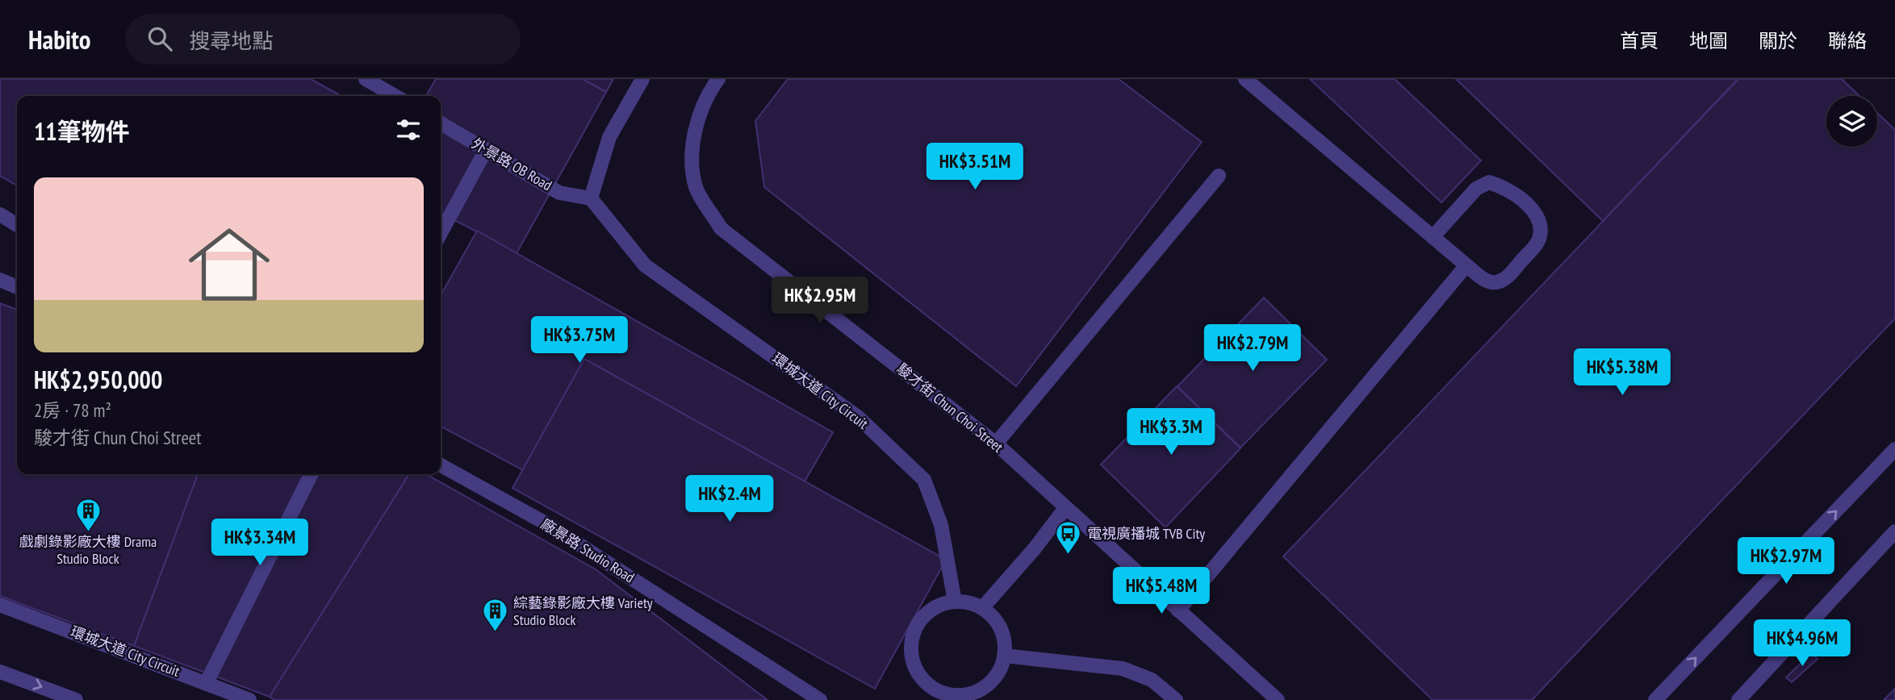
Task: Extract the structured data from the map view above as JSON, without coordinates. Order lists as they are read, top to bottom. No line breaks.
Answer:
{"streets":{"street":["外景路 OB Road","環城大道 City Circuit","駿才街 Chun Choi Street","廠景路 Studio Road"]},"crossings":[["外景路 OB Road","環城大道 City Circuit"]],"places":{"building":["戲劇錄影廠大樓 Drama Studio Block","綜藝錄影廠大樓 Variety Studio Block"],"bus stop":["電視廣播城 TVB City"]},"page":{"header":"Habito","search":"搜尋地點","nav":["首頁","地圖","關於","聯絡"],"heading":"11筆物件","price":["HK$3.51M","HK$2.95M","HK$3.75M","HK$2.79M","HK$5.38M","HK$3.3M","HK$2.4M","HK$3.34M","HK$2.97M","HK$5.48M","HK$4.96M"],"list":[{"name":"HK$2,950,000","note":"2房 · 78 m² · 駿才街 Chun Choi Street"}]}}
